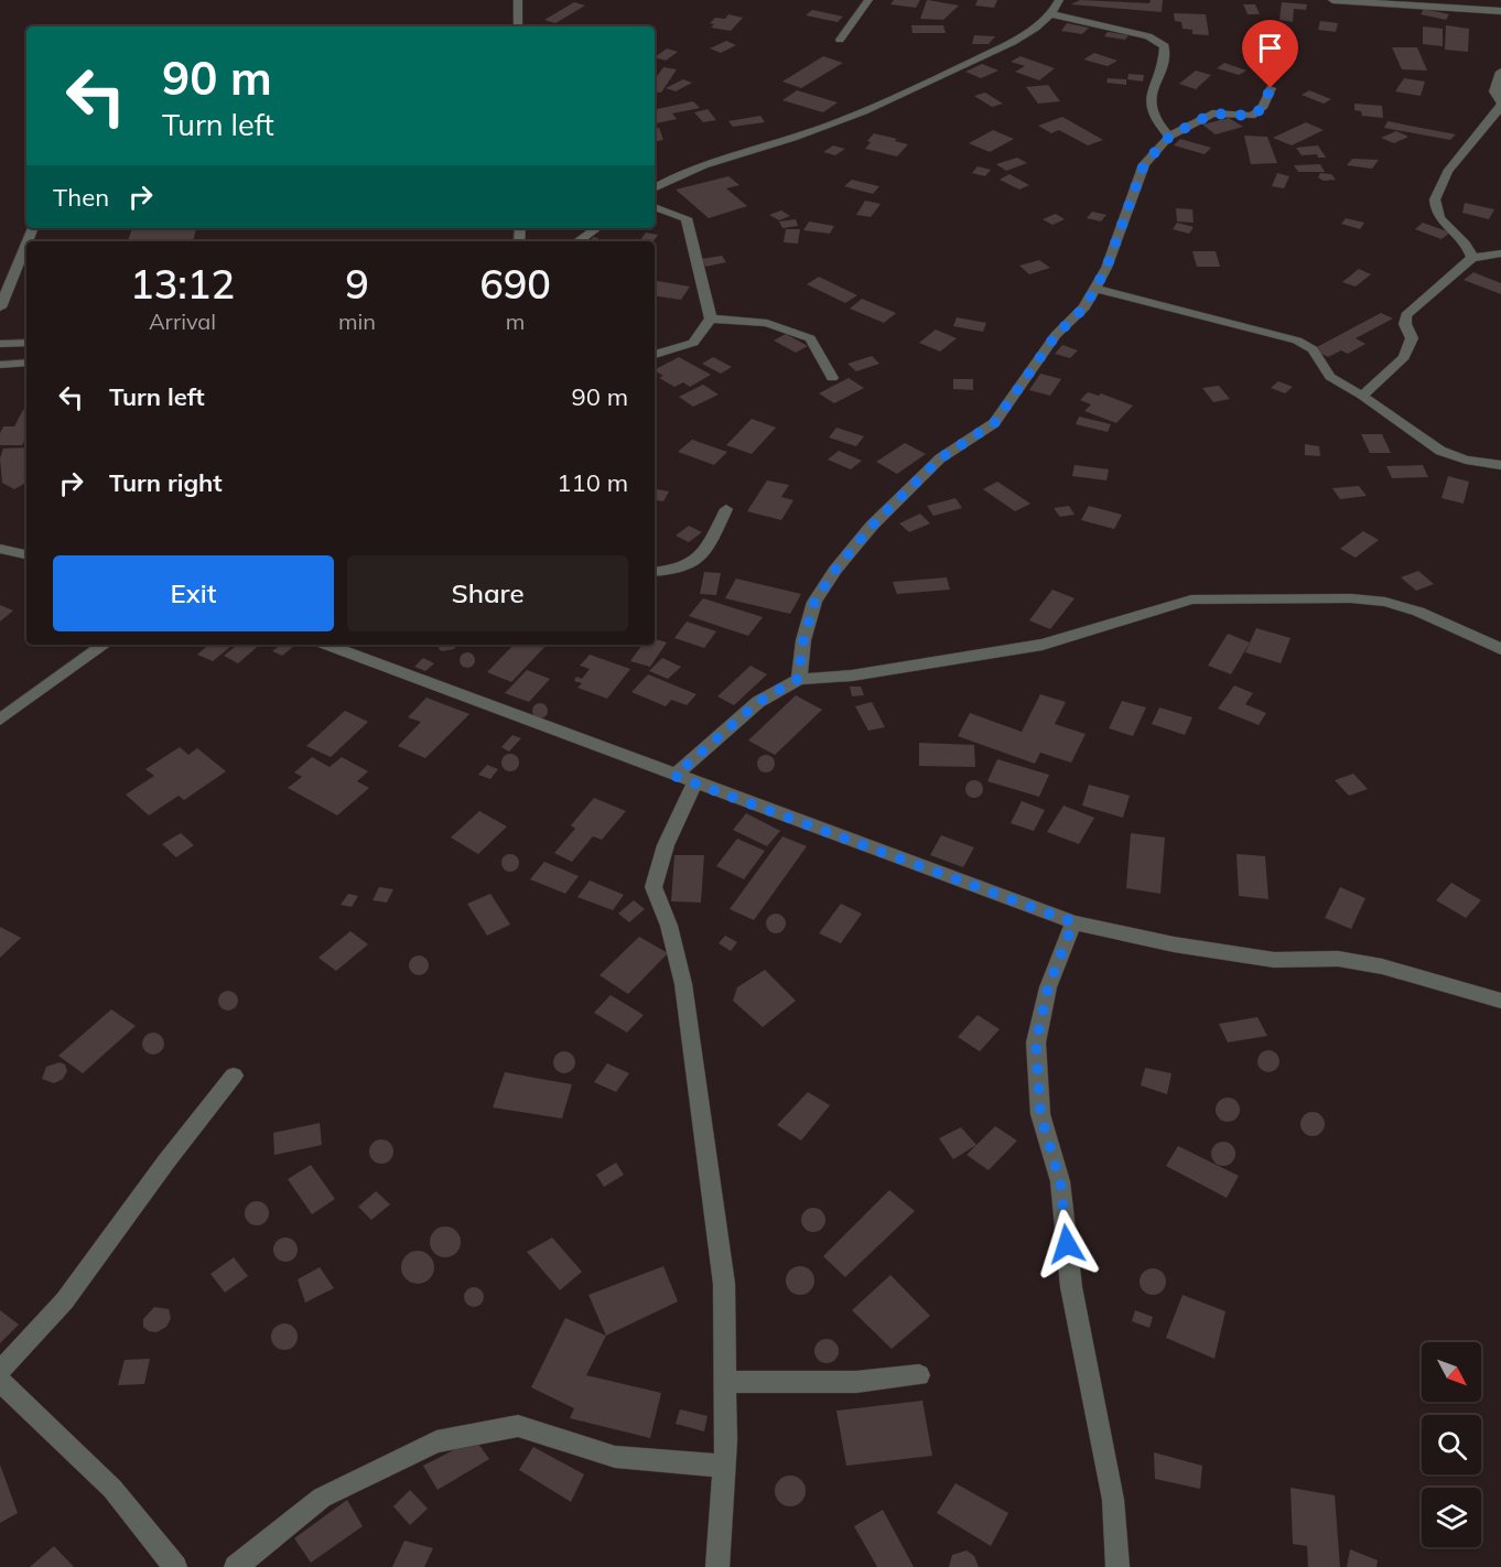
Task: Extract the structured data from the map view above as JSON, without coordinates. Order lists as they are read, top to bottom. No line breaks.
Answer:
{"north":"bottom right","page":{"turn":["90 m","Turn left"],"then":"Then","eta":["13:12","Arrival","9","min","690","m"],"list":[{"name":"Turn left","value":"90 m"},{"name":"Turn right","value":"110 m"}],"buttons":["Exit","Share"]}}
